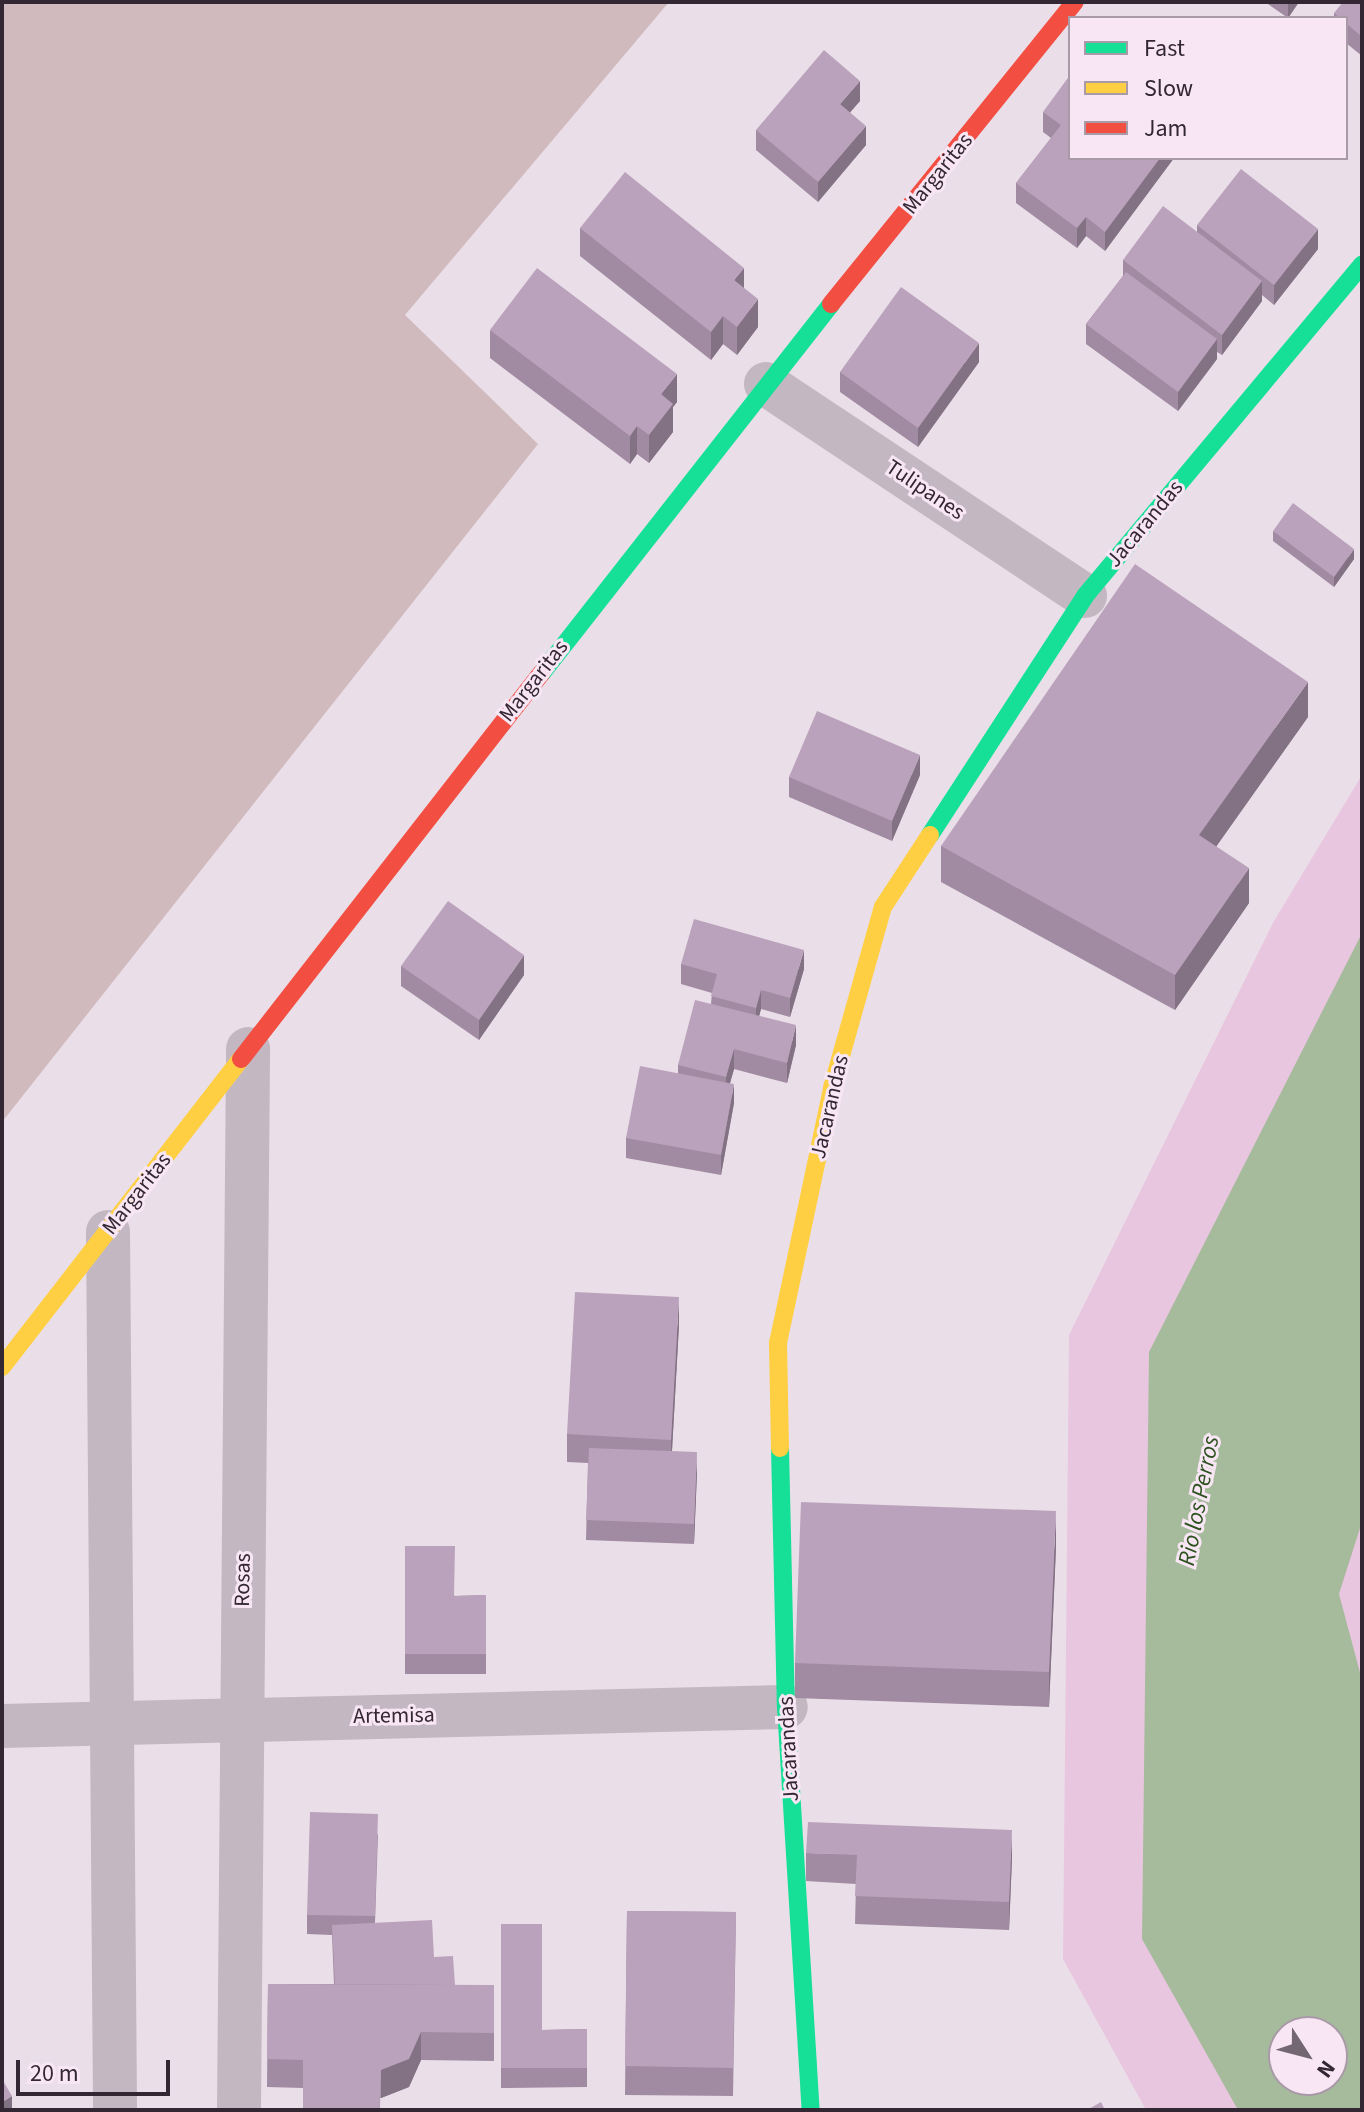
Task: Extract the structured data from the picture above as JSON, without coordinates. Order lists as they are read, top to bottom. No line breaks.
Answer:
{"streets":{"street":["Margaritas","Tulipanes","Jacarandas","Rosas","Artemisa"]},"crossings":[["Margaritas","Tulipanes"],["Margaritas","Rosas"],["Tulipanes","Jacarandas"],["Jacarandas","Artemisa"],["Rosas","Artemisa"]],"water":["Rio los Perros"],"legend":["Fast","Slow","Jam"],"scale_bar":"20 m","north":"bottom right"}
